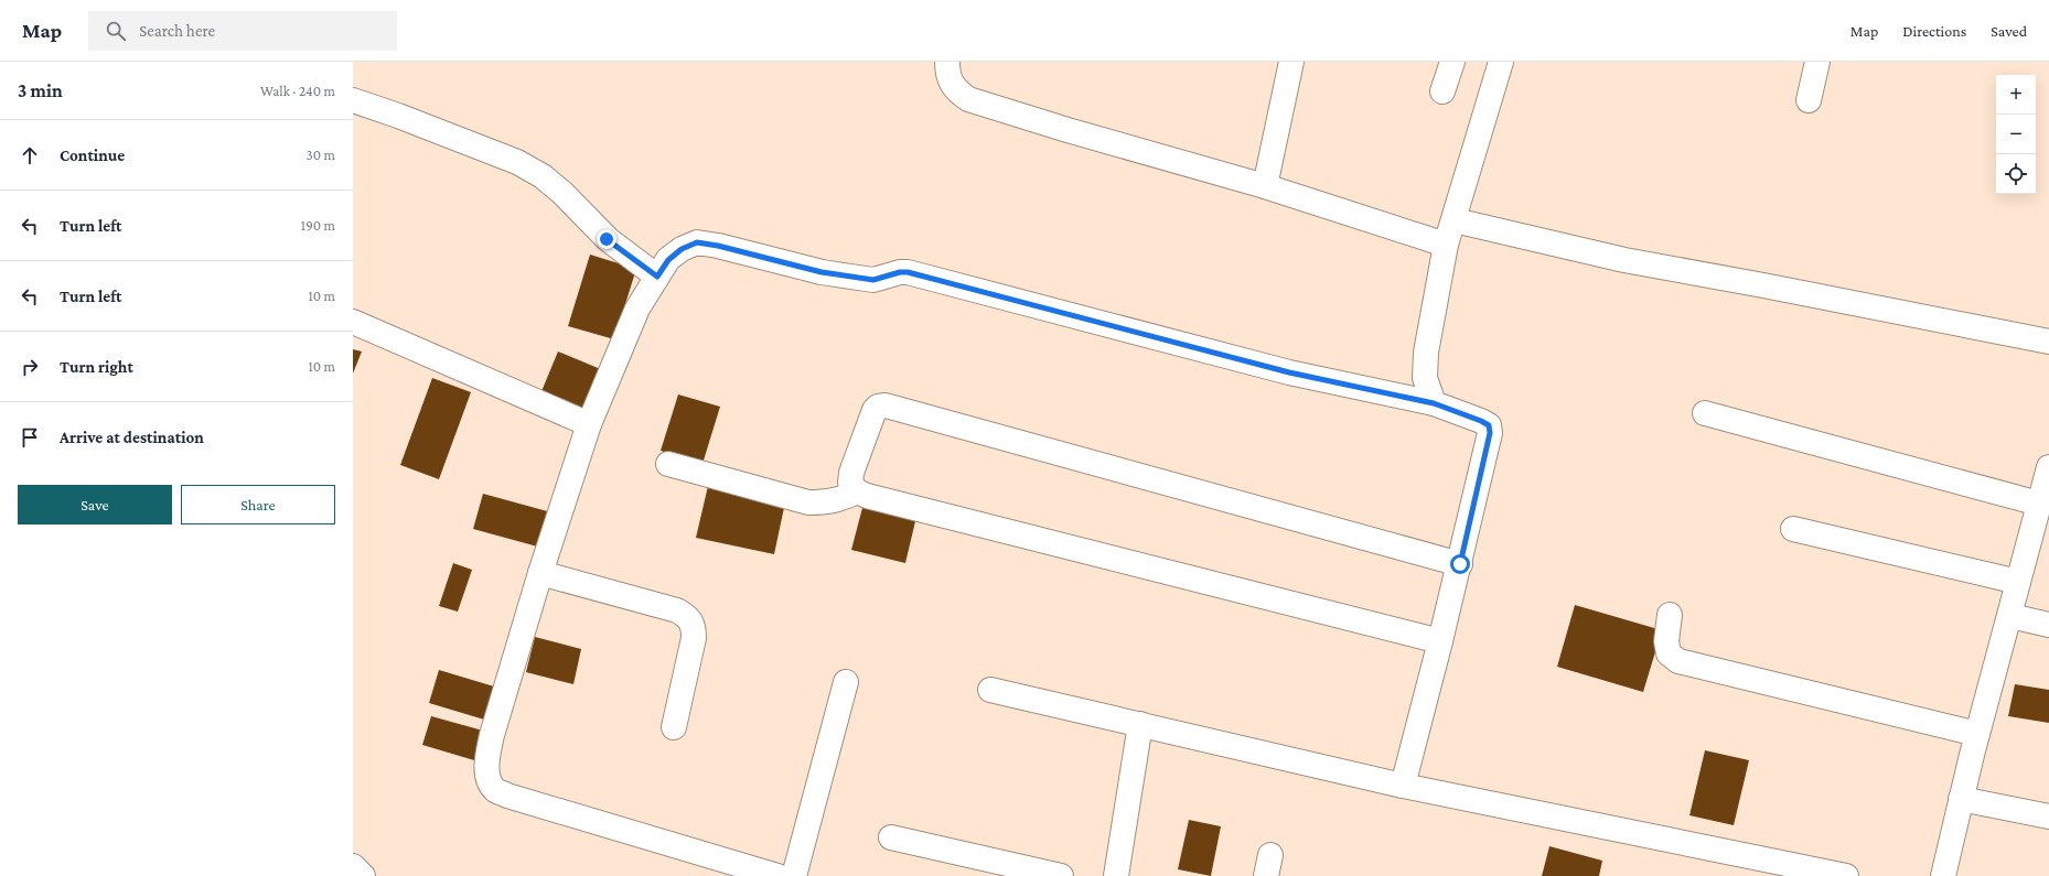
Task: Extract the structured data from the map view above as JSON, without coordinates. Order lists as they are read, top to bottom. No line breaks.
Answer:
{"page":{"header":"Map","search":"Search here","nav":["Map","Directions","Saved"],"heading":["3 min","Walk · 240 m"],"map_buttons":["+","−"],"list":[["Continue","30 m"],["Turn left","190 m"],["Turn left","10 m"],["Turn right","10 m"],"Arrive at destination"],"buttons":["Save","Share"]}}
